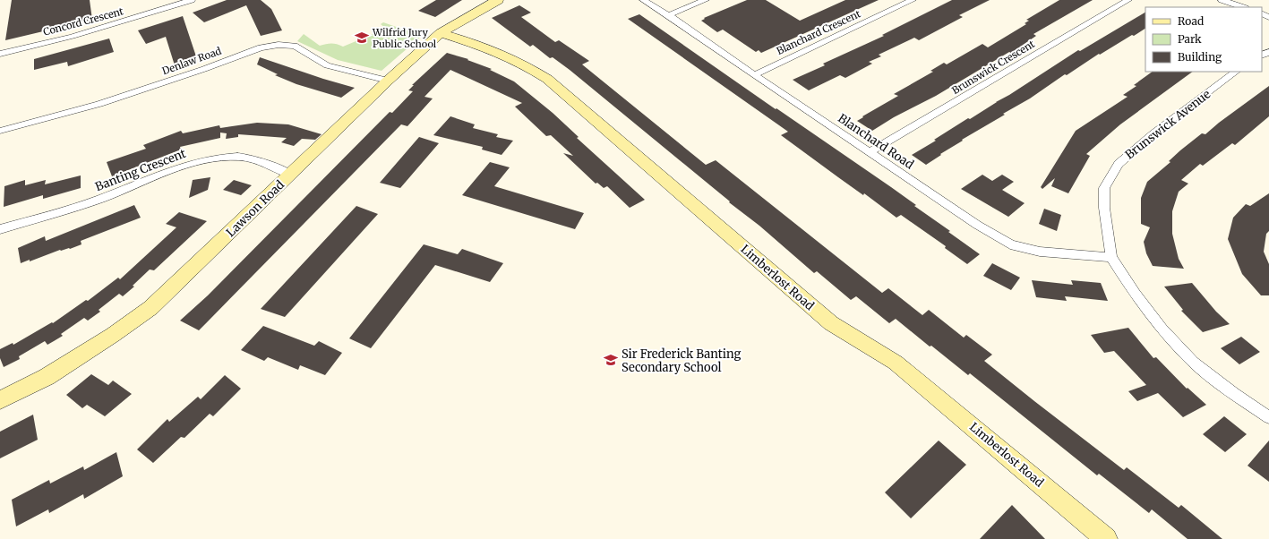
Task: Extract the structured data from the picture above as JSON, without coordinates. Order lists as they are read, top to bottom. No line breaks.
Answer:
{"streets":{"street":["Concord Crescent","Blanchard Crescent","Denlaw Road","Brunswick Crescent","Brunswick Avenue","Blanchard Road","Banting Crescent","Lawson Road","Limberlost Road"]},"crossings":[["Blanchard Crescent","Blanchard Road"],["Denlaw Road","Lawson Road"],["Brunswick Crescent","Blanchard Road"],["Brunswick Avenue","Blanchard Road"],["Banting Crescent","Lawson Road"],["Lawson Road","Limberlost Road"]],"places":{"school or university":["Wilfrid Jury Public School","Sir Frederick Banting Secondary School"]},"legend":["Road","Park","Building"]}
